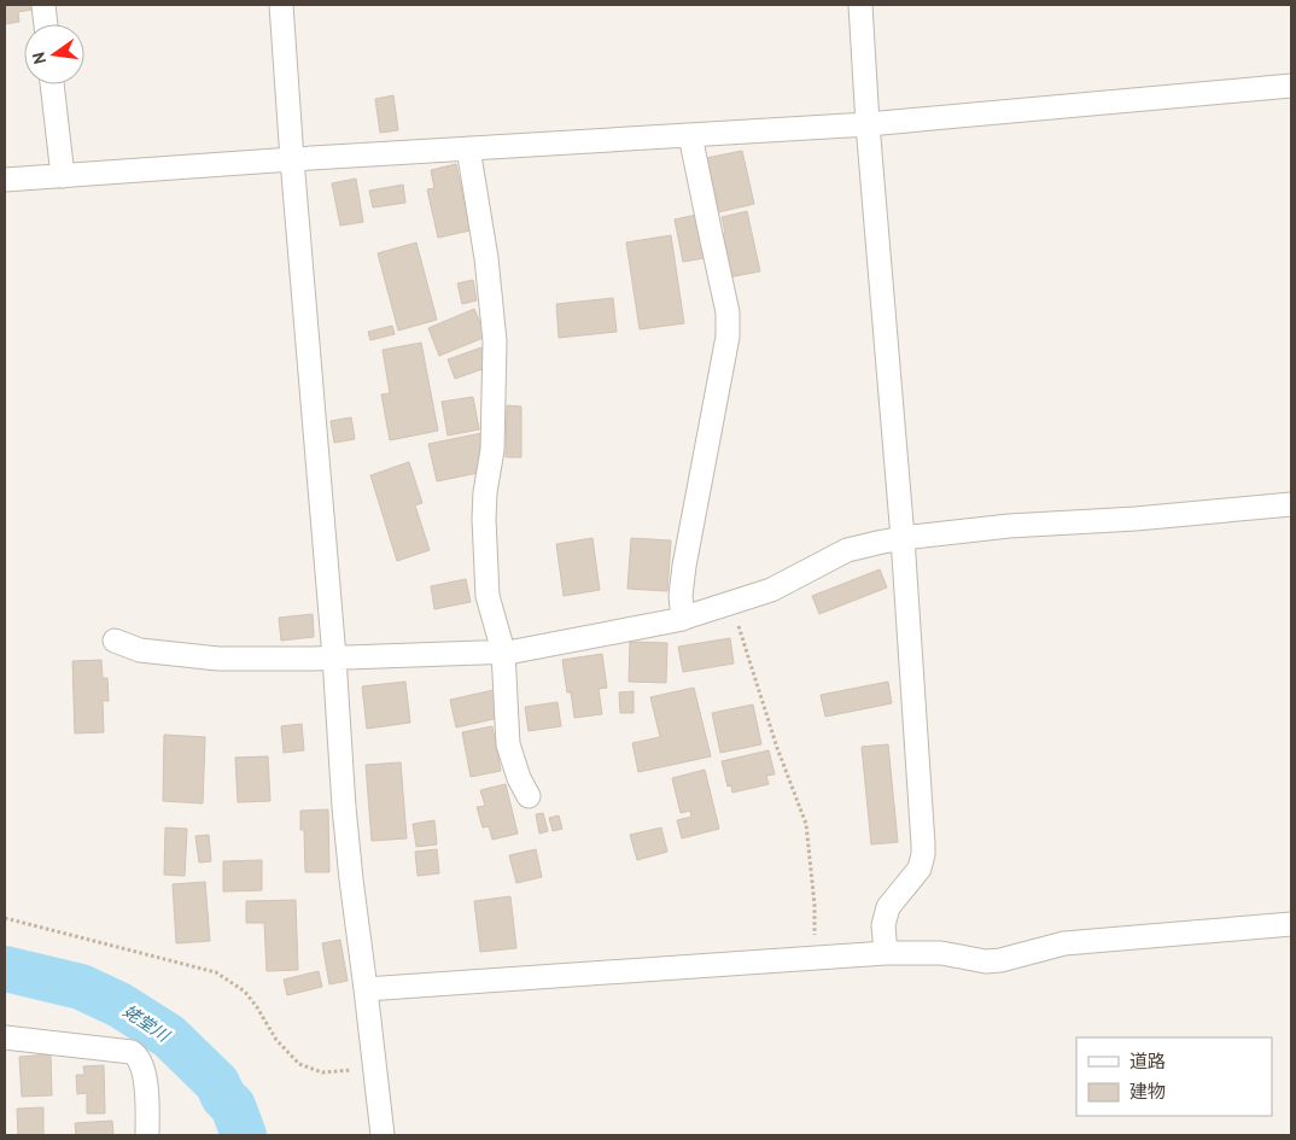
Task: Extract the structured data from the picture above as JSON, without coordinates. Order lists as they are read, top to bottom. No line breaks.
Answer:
{"water":["姥堂川"],"legend":["道路","建物"],"north":"left"}
